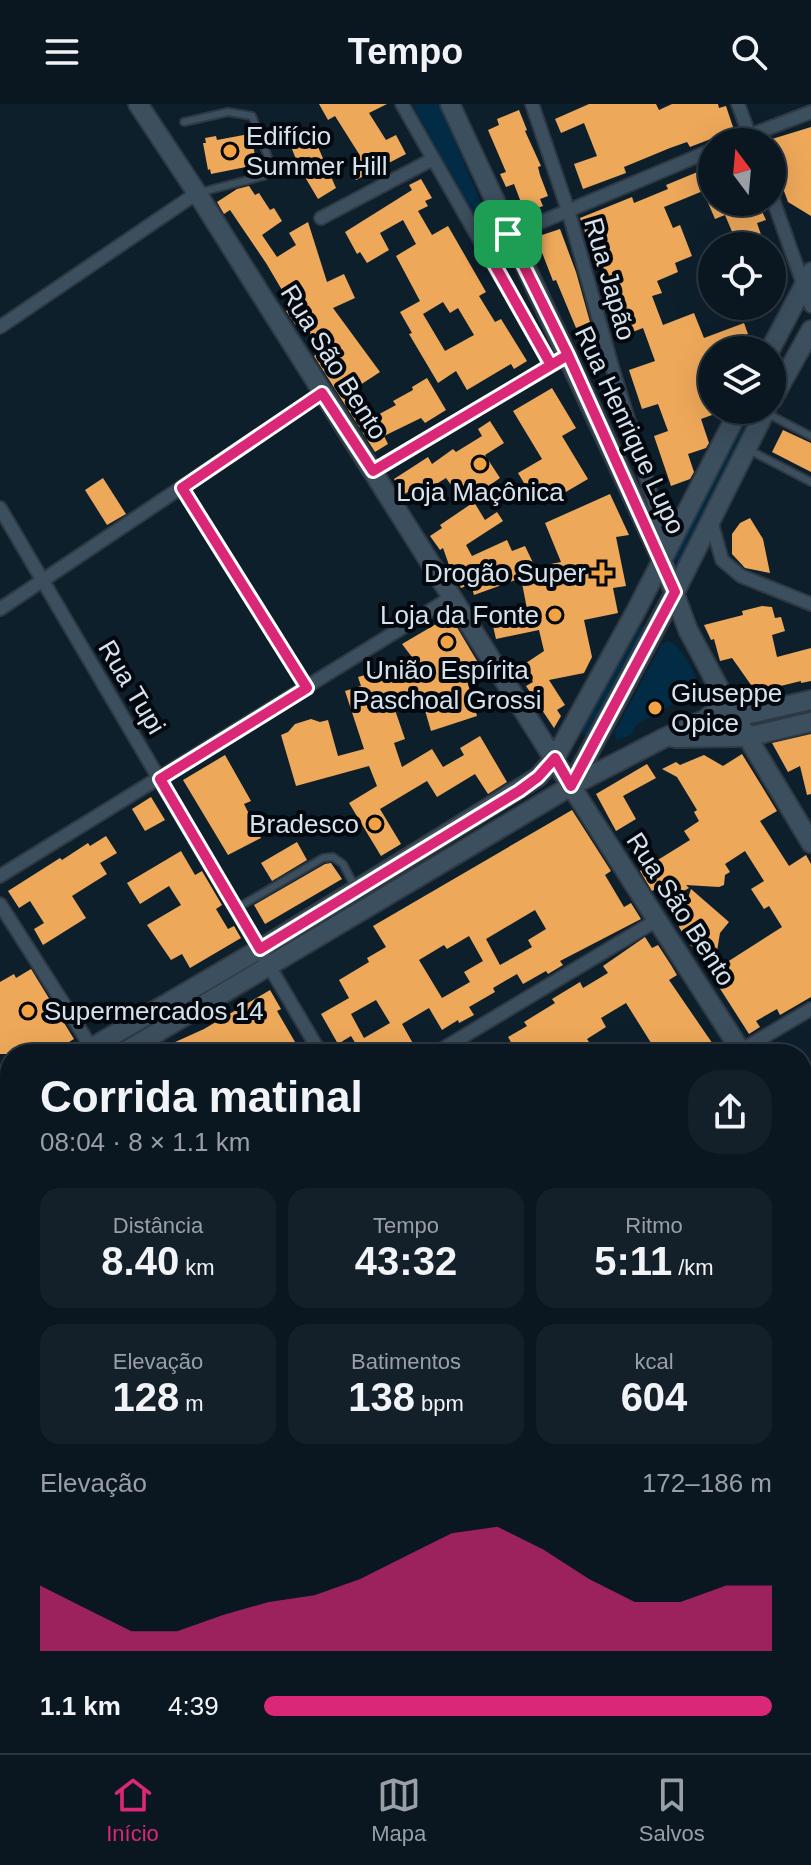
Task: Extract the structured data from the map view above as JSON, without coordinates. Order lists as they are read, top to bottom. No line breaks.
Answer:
{"streets":{"street":["Rua Japão","Rua São Bento","Rua Henrique Lupo","Rua Tupi"]},"crossings":[["Rua Japão","Rua Henrique Lupo"]],"places":{"other":["Edifício Summer Hill","Loja Maçônica","Loja da Fonte","União Espírita Paschoal Grossi","Giuseppe Opice","Bradesco","Supermercados 14"],"health":["Drogão Super"]},"north":"top","page":{"header":"Tempo","heading":["Corrida matinal","08:04 · 8 × 1.1 km"],"stats":[["Distância","8.40 km"],["Tempo","43:32"],["Ritmo","5:11 /km"],["Elevação","128 m"],["Batimentos","138 bpm"],["kcal","604"]],"chart":["Elevação","172–186 m"],"list":[{"name":"1.1 km","note":"4:39"}],"tabs":["Início","Mapa","Salvos"]}}
